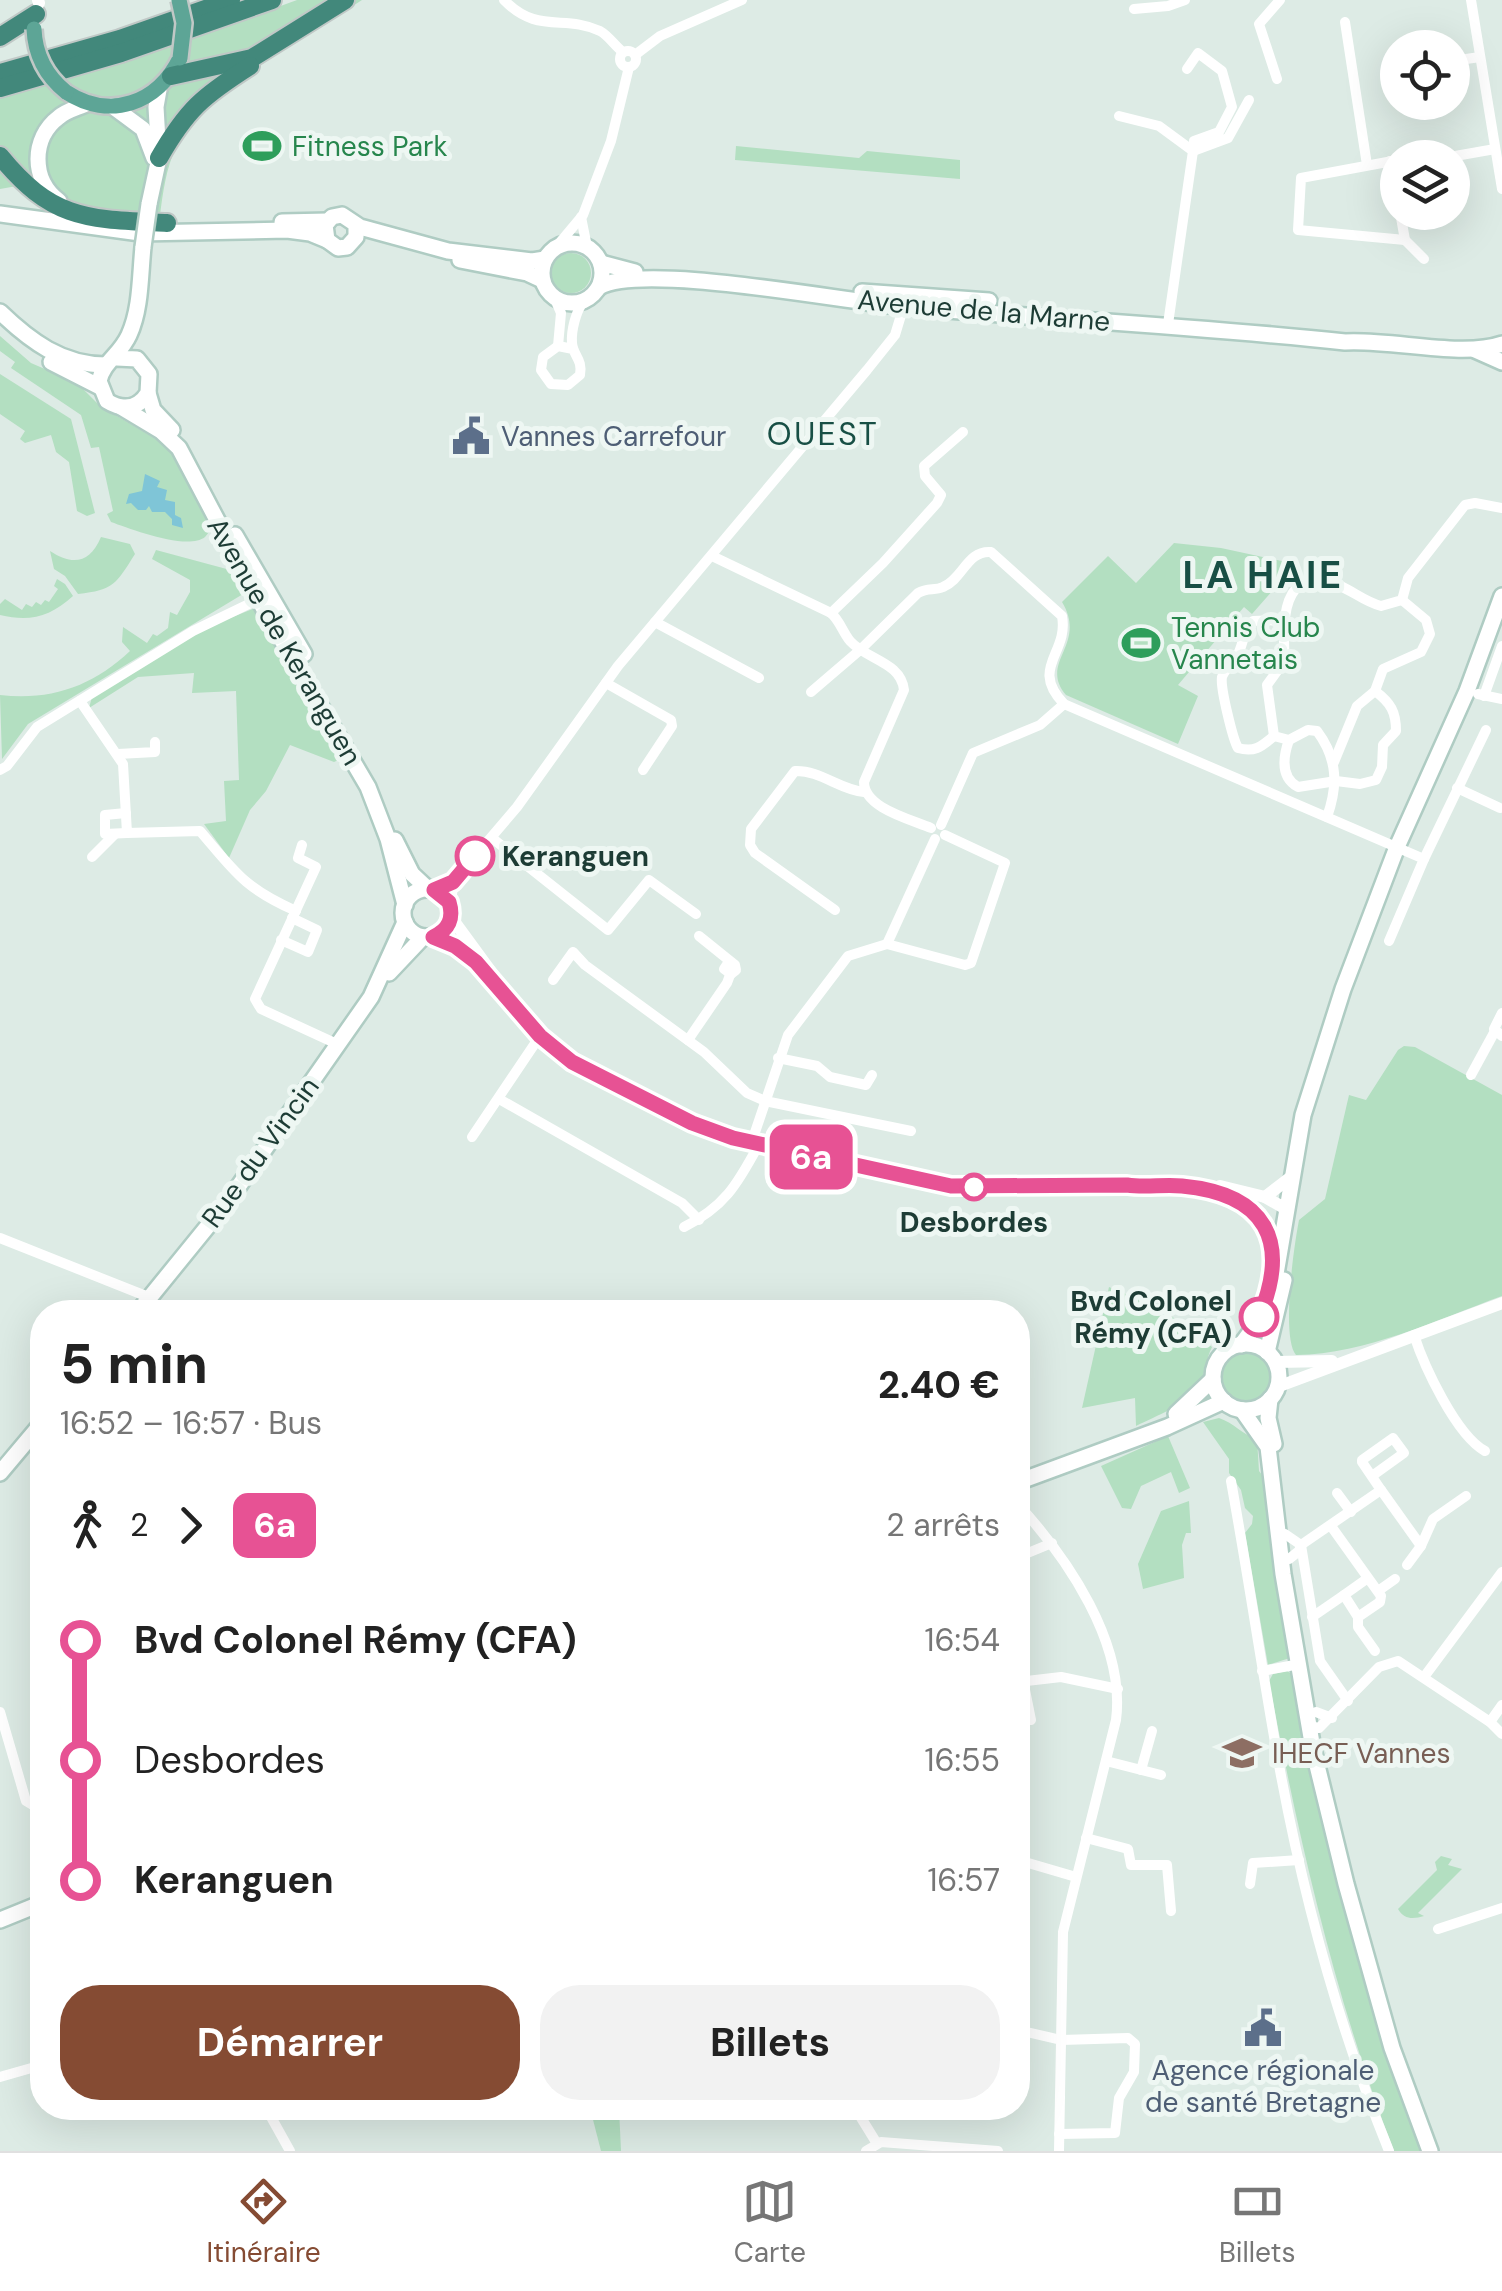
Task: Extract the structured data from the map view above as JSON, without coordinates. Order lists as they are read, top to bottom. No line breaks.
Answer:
{"streets":{"main road":["Avenue de la Marne","Avenue de Keranguen","Rue du Vincin"]},"crossings":[["Avenue de Keranguen","Rue du Vincin"]],"districts":["OUEST","LA HAIE"],"places":{"sports":["Fitness Park","Tennis Club Vannetais"],"public building":["Vannes Carrefour","Agence régionale de santé Bretagne"],"other":["Keranguen","Desbordes","Bvd Colonel Rémy (CFA)"],"school or university":["IHECF Vannes"]},"lines":["bus line 6a"],"page":{"on_map":"6a","heading":["5 min","16:52 – 16:57 · Bus","2.40 €"],"legs":["2","6a","2 arrêts"],"list":[{"name":"Bvd Colonel Rémy (CFA)","value":"16:54"},{"name":"Desbordes","value":"16:55"},{"name":"Keranguen","value":"16:57"}],"buttons":["Démarrer","Billets"],"tabs":["Itinéraire","Carte","Billets"]}}
